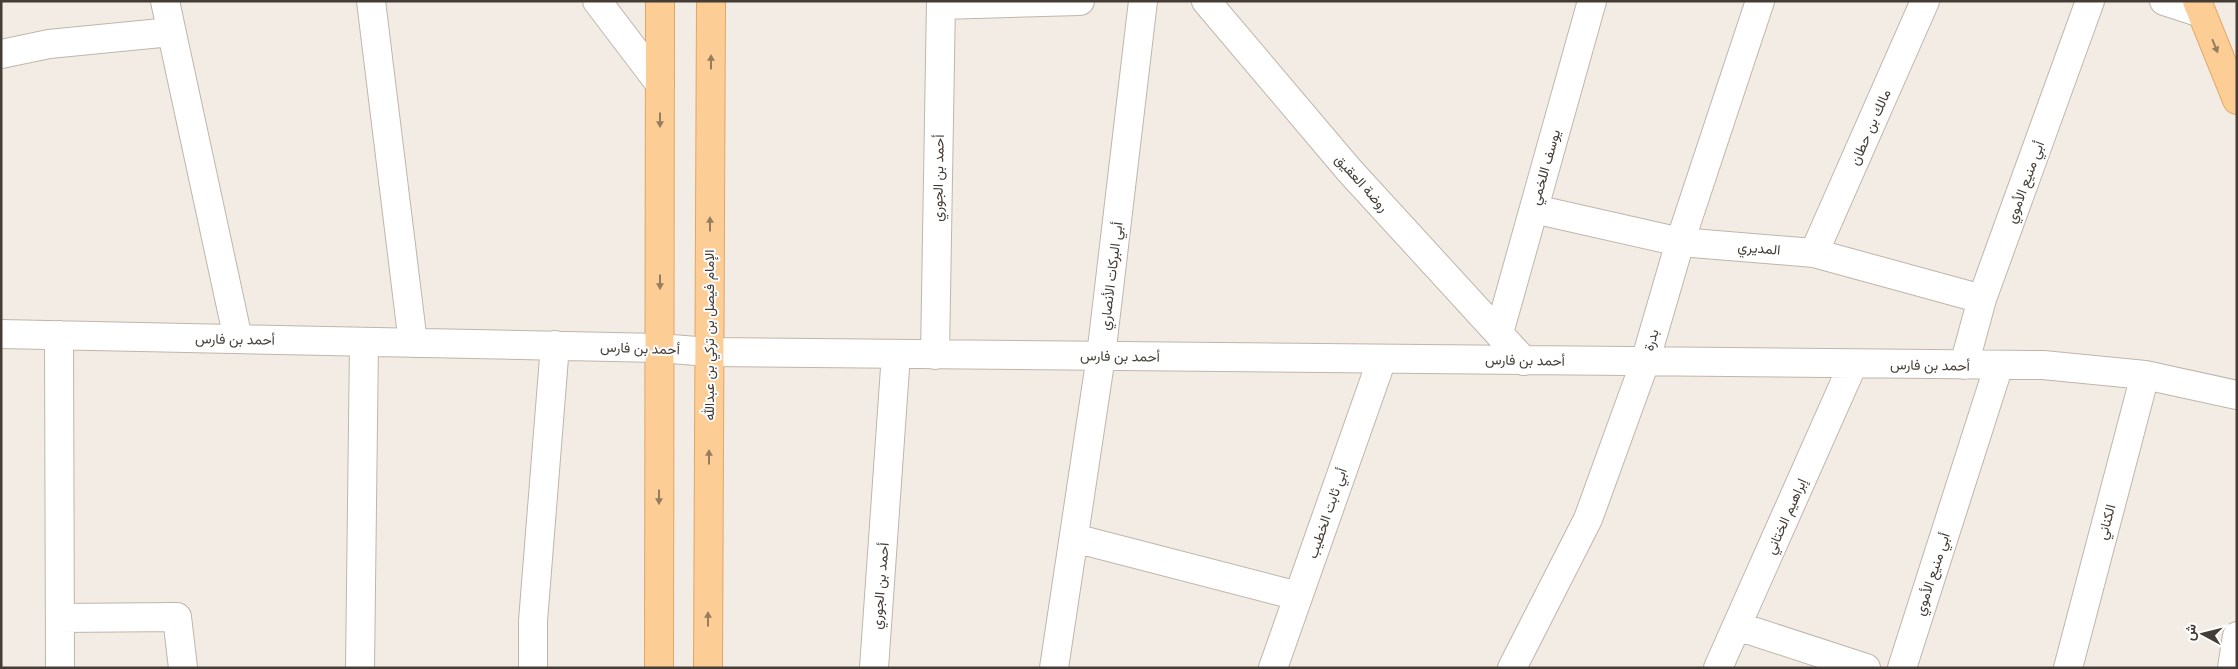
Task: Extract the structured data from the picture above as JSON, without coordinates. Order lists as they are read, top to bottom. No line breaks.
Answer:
{"streets":{"main road":["الإمام فيصل بن تركي بن عبدالله"],"street":["مالك بن حطان","يوسف اللخمي","أحمد بن الجوري","أبي منيع الأموي","روضة العقيق","المديري","أبي البركات الأنصاري","أحمد بن فارس","بدرة","أبي ثابت الخطيب","إبراهيم الختاني","الكناني"]},"crossings":[["مالك بن حطان","المديري"],["يوسف اللخمي","روضة العقيق"],["يوسف اللخمي","المديري"],["أحمد بن الجوري","أحمد بن فارس"],["أبي منيع الأموي","المديري"],["أبي منيع الأموي","أحمد بن فارس"],["روضة العقيق","أحمد بن فارس"],["المديري","بدرة"],["أبي البركات الأنصاري","أحمد بن فارس"],["الإمام فيصل بن تركي بن عبدالله","أحمد بن فارس"],["أحمد بن فارس","بدرة"],["أحمد بن فارس","أبي ثابت الخطيب"],["أحمد بن فارس","إبراهيم الختاني"],["أحمد بن فارس","الكناني"]],"north":"left"}
